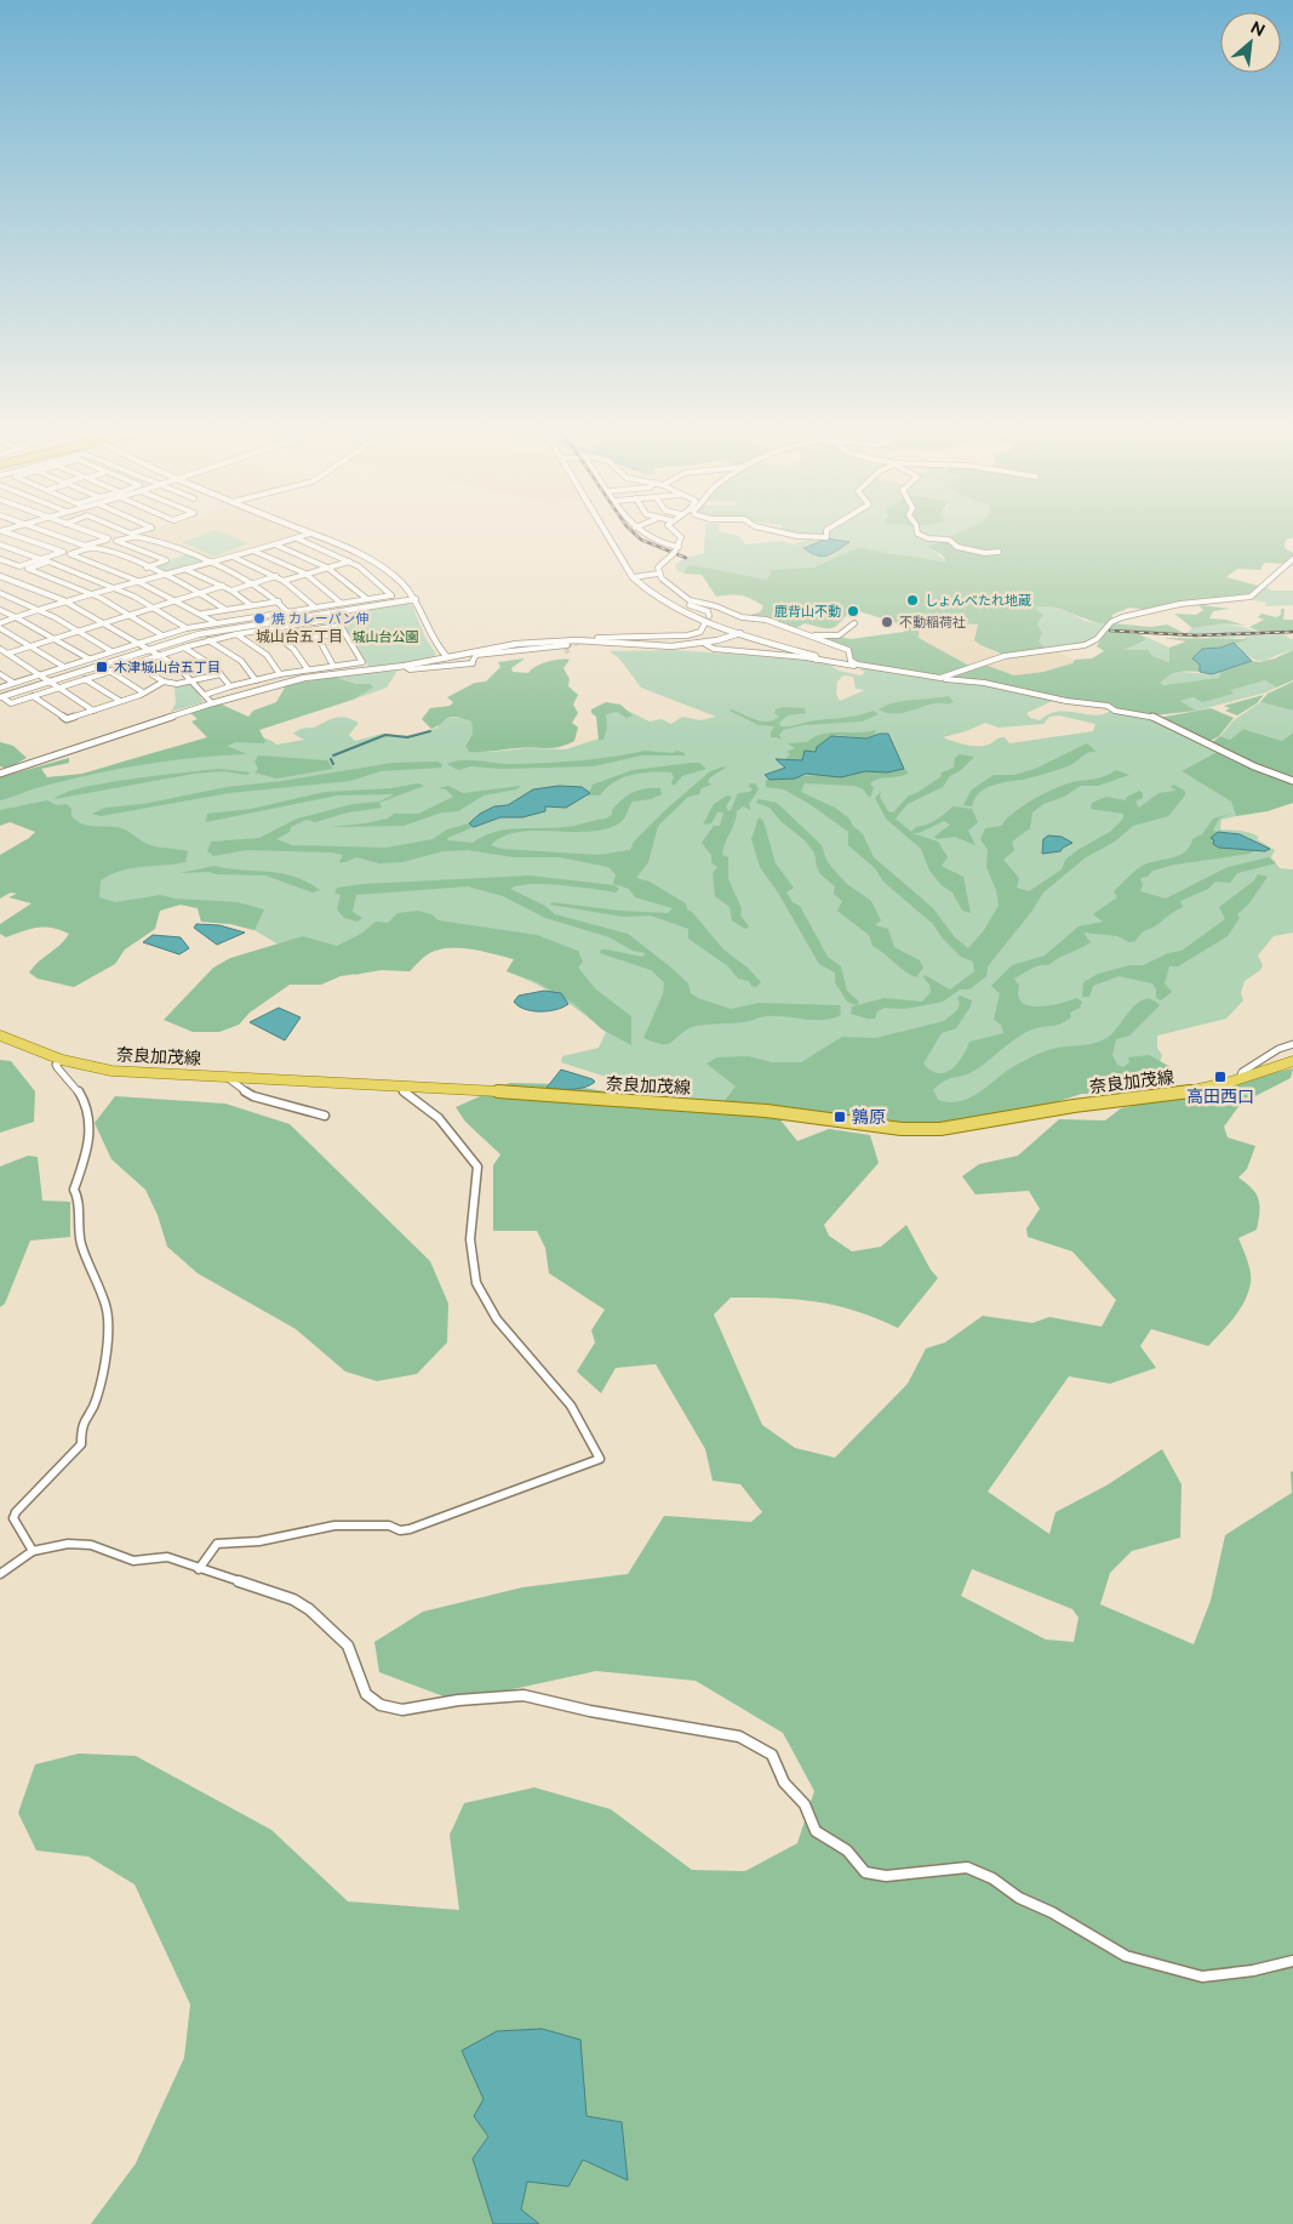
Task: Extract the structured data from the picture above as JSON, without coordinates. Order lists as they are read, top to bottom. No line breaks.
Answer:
{"streets":{"main road":["奈良加茂線"]},"districts":["城山台五丁目"],"parks":["城山台公園"],"places":{"other":["しょんべたれ地蔵","鹿背山不動","焼 カレーパン伸","不動稲荷社"],"transit":["木津城山台五丁目","高田西口","鶉原"]},"north":"top right"}
